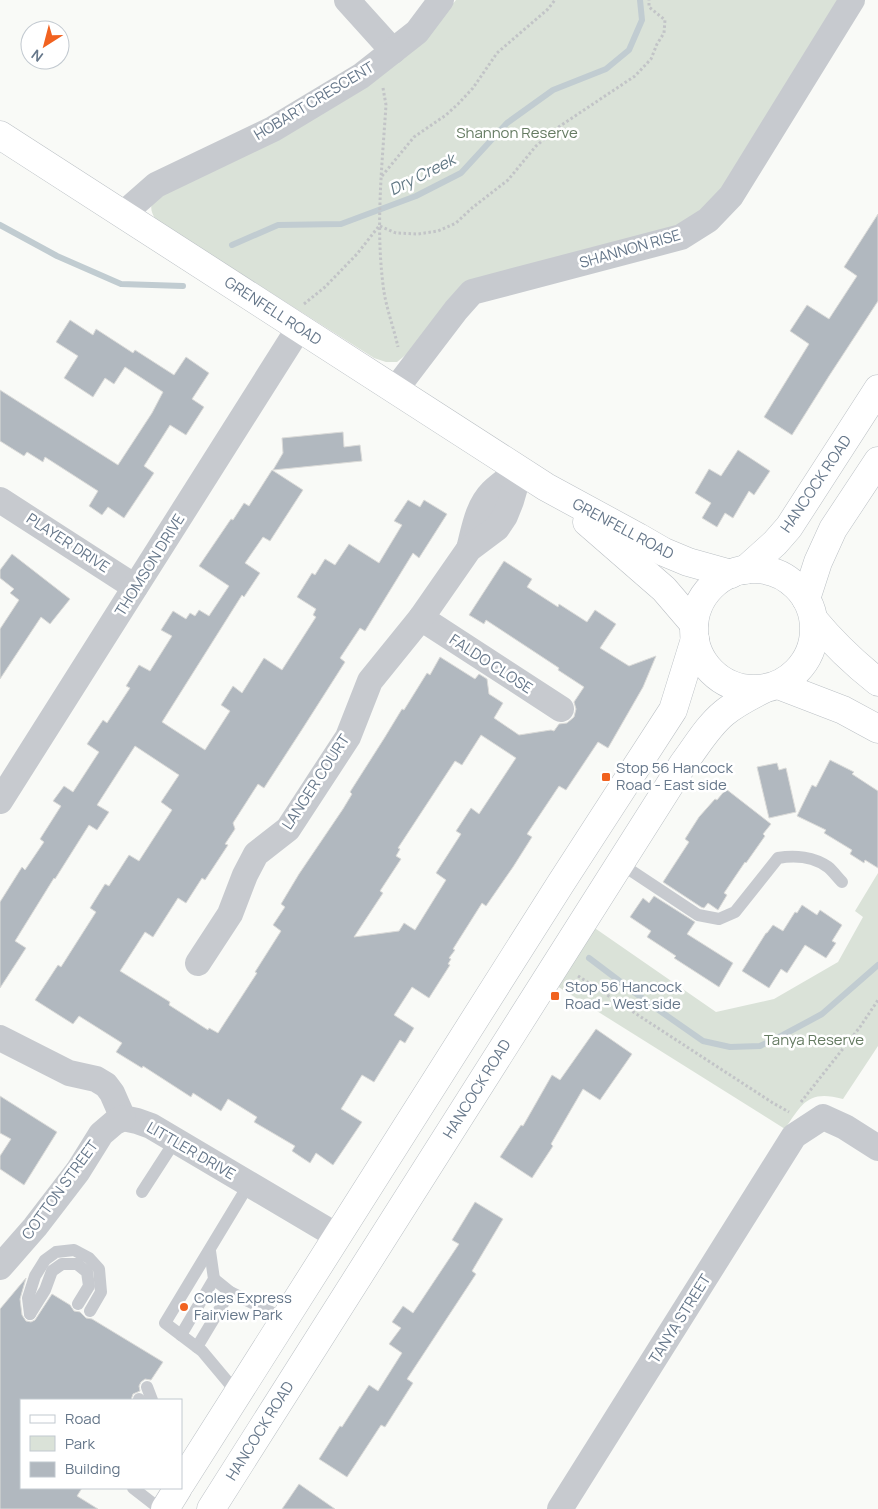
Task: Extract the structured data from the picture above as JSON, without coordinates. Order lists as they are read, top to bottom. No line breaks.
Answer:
{"streets":{"main road":["GRENFELL ROAD","HANCOCK ROAD"],"street":["HOBART CRESCENT","SHANNON RISE","PLAYER DRIVE","THOMSON DRIVE","FALDO CLOSE","LANGER COURT","LITTLER DRIVE","COTTON STREET","TANYA STREET"]},"crossings":[["HOBART CRESCENT","GRENFELL ROAD"],["SHANNON RISE","GRENFELL ROAD"],["GRENFELL ROAD","HANCOCK ROAD"],["GRENFELL ROAD","THOMSON DRIVE"],["GRENFELL ROAD","LANGER COURT"],["PLAYER DRIVE","THOMSON DRIVE"],["FALDO CLOSE","LANGER COURT"],["LITTLER DRIVE","COTTON STREET"]],"water":["Dry Creek"],"parks":["Shannon Reserve","Tanya Reserve"],"places":{"transit":["Stop 56 Hancock Road - East side","Stop 56 Hancock Road - West side"],"other":["Coles Express Fairview Park"]},"legend":["Road","Park","Building"],"north":"bottom left"}
